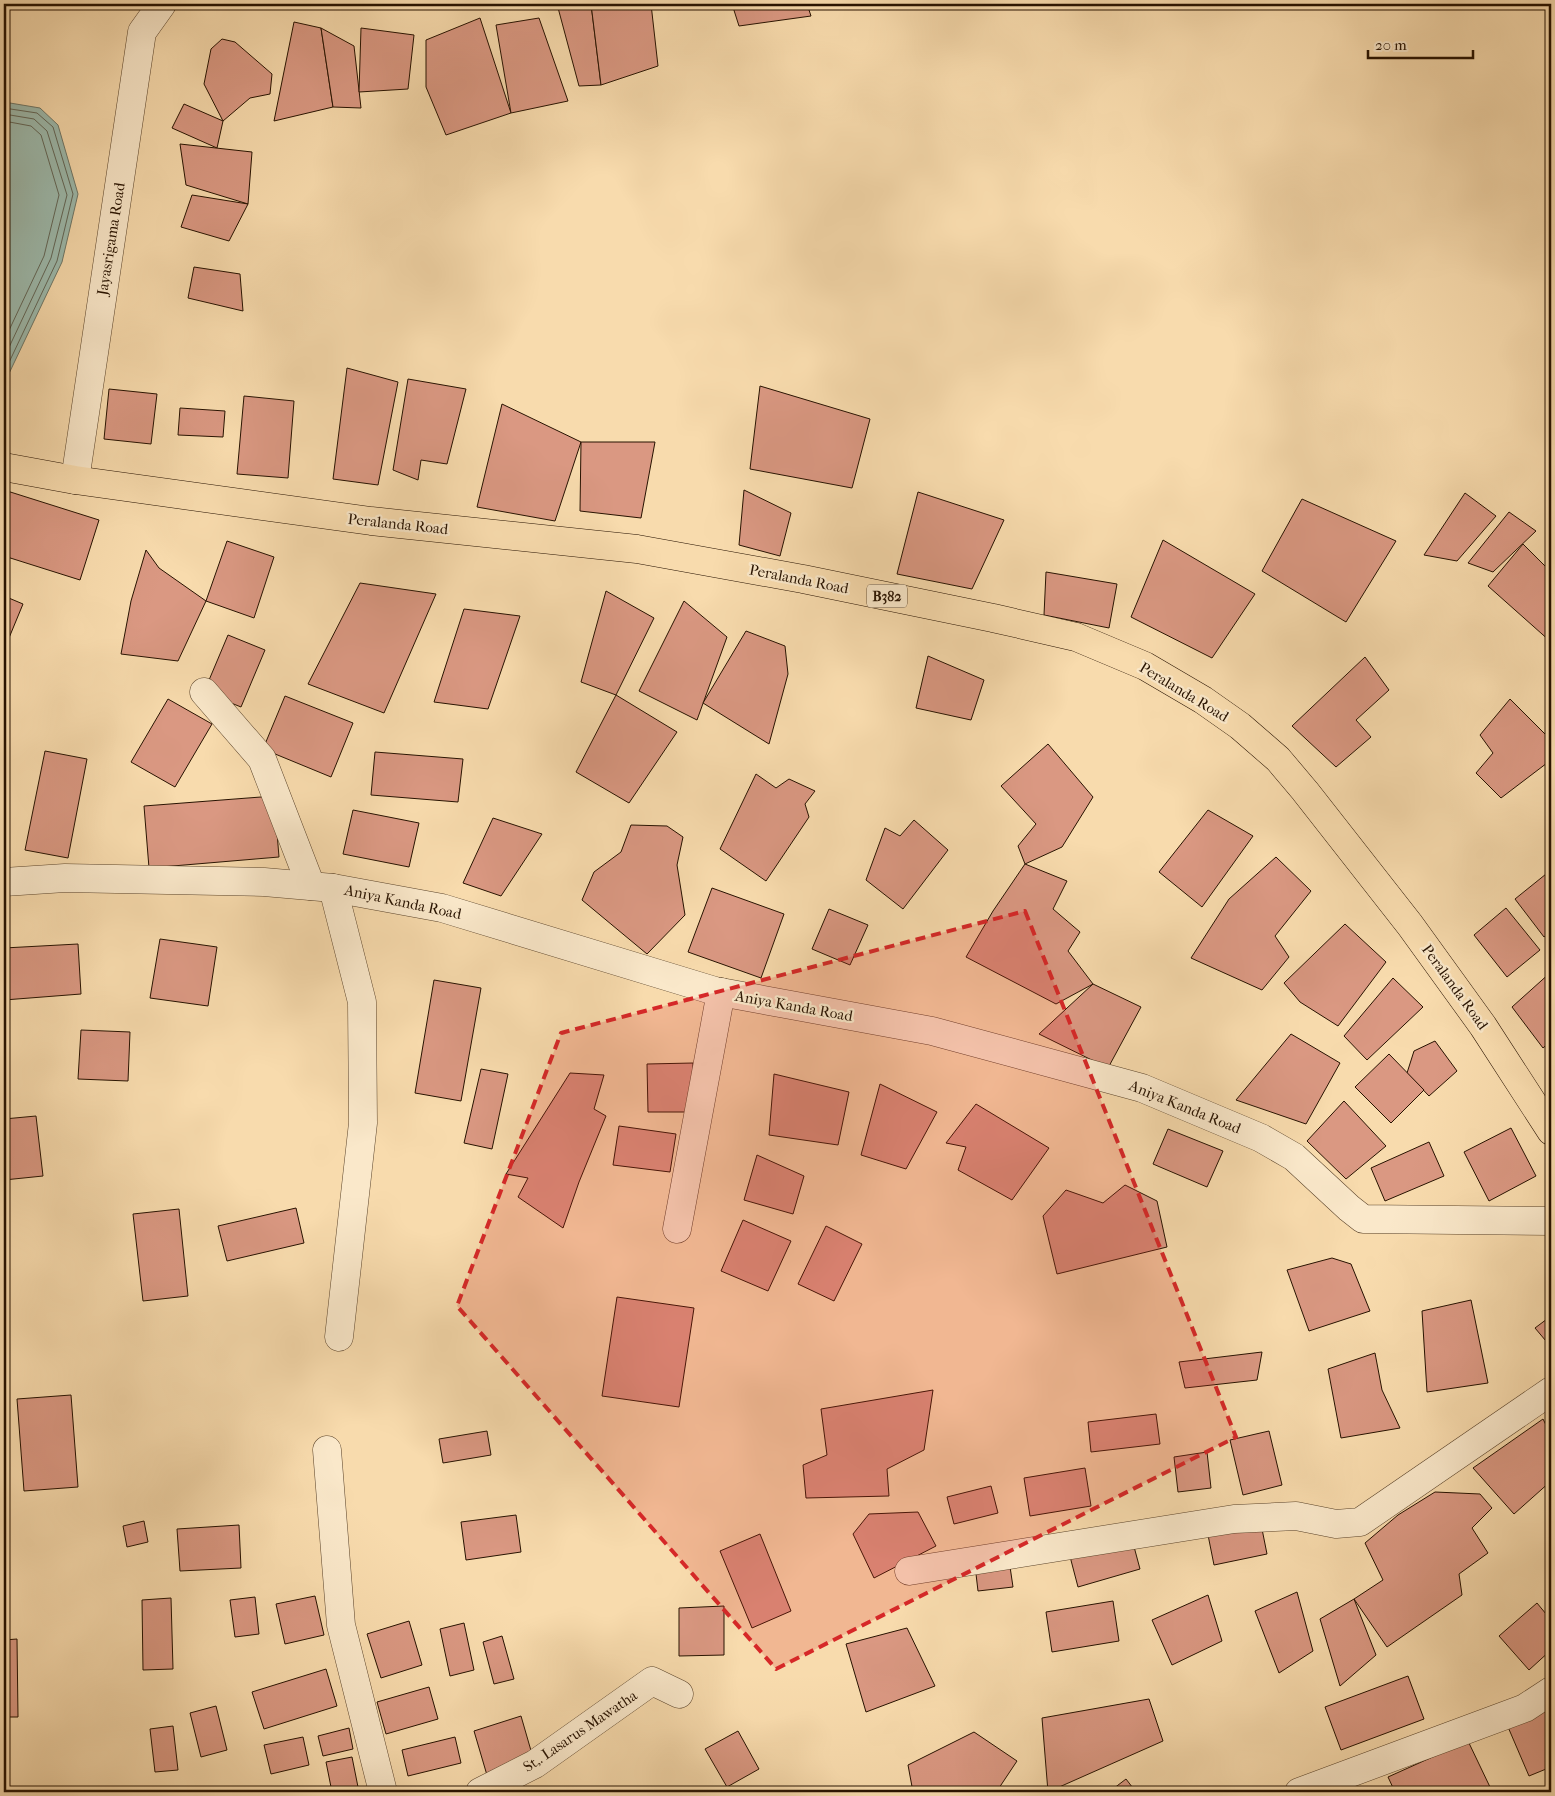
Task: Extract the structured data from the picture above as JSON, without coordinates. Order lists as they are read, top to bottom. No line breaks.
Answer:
{"streets":{"main road":["Peralanda Road","B382"],"street":["Jayasrigama Road","Aniya Kanda Road","St,. Lasarus Mawatha"]},"crossings":[["Jayasrigama Road","Peralanda Road"]],"scale_bar":"20 m"}
